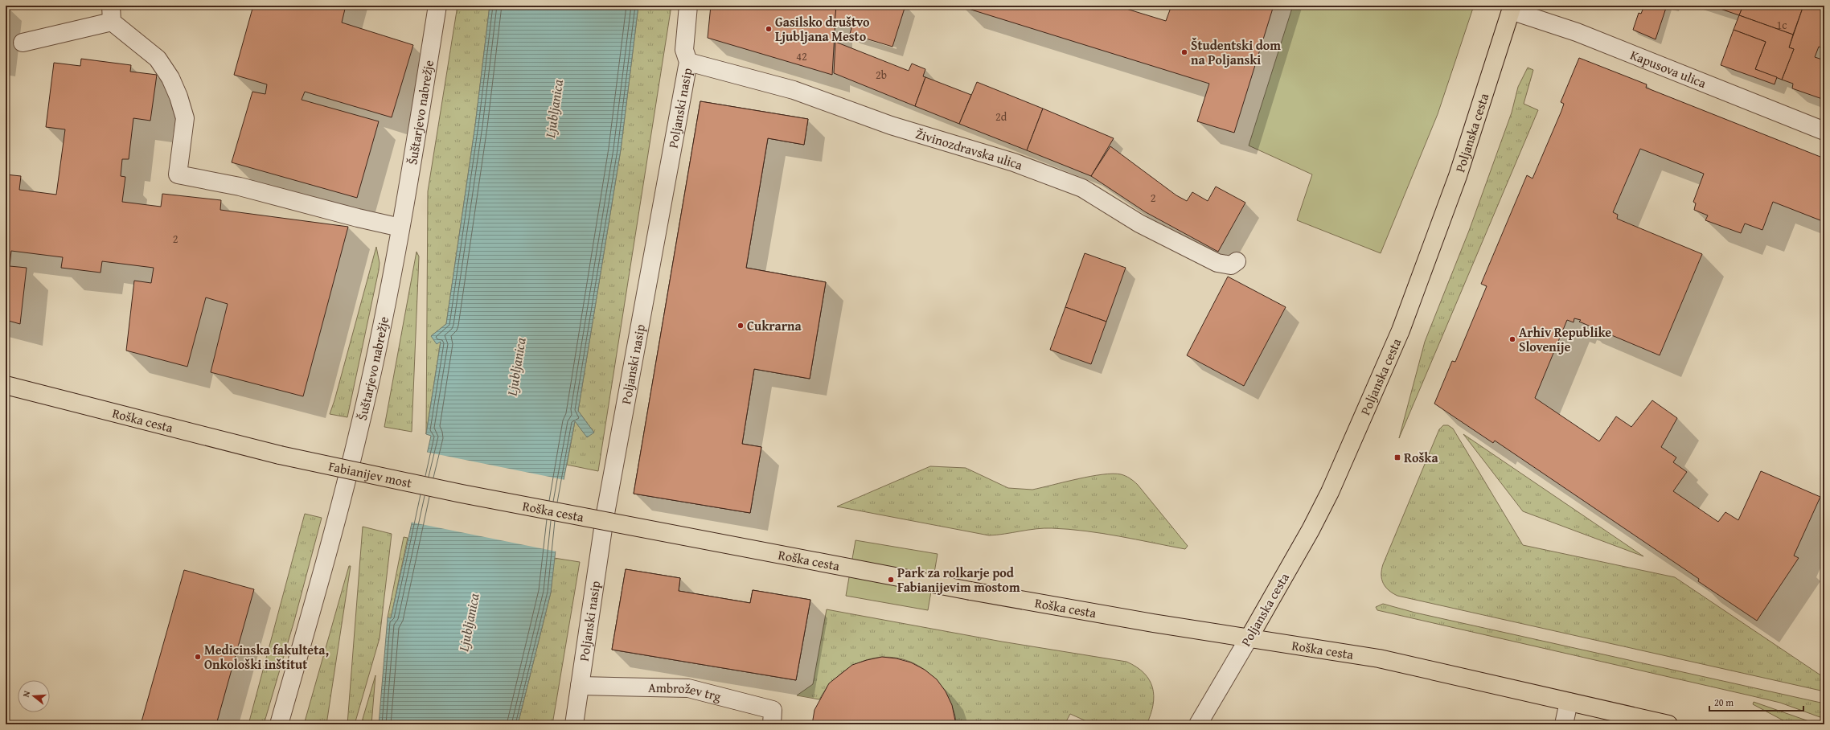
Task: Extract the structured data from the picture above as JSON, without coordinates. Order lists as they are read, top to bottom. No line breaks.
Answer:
{"streets":{"main road":["Poljanska cesta","Roška cesta","Fabianijev most"],"street":["Kapusova ulica","Poljanski nasip","Šuštarjevo nabrežje","Živinozdravska ulica","Ambrožev trg"]},"crossings":[["Kapusova ulica","Poljanska cesta"],["Poljanski nasip","Živinozdravska ulica"],["Poljanski nasip","Ambrožev trg"],["Poljanska cesta","Roška cesta"],["Roška cesta","Fabianijev most"]],"water":["Ljubljanica"],"places":{"other":["Gasilsko društvo Ljubljana Mesto","Študentski dom na Poljanski","Cukrarna","Arhiv Republike Slovenije","Park za rolkarje pod Fabianijevim mostom","Medicinska fakulteta, Onkološki inštitut"],"transit":["Roška"]},"house_numbers":["1c","42","2b","2d","2","2"],"scale_bar":"20 m","north":"left"}
